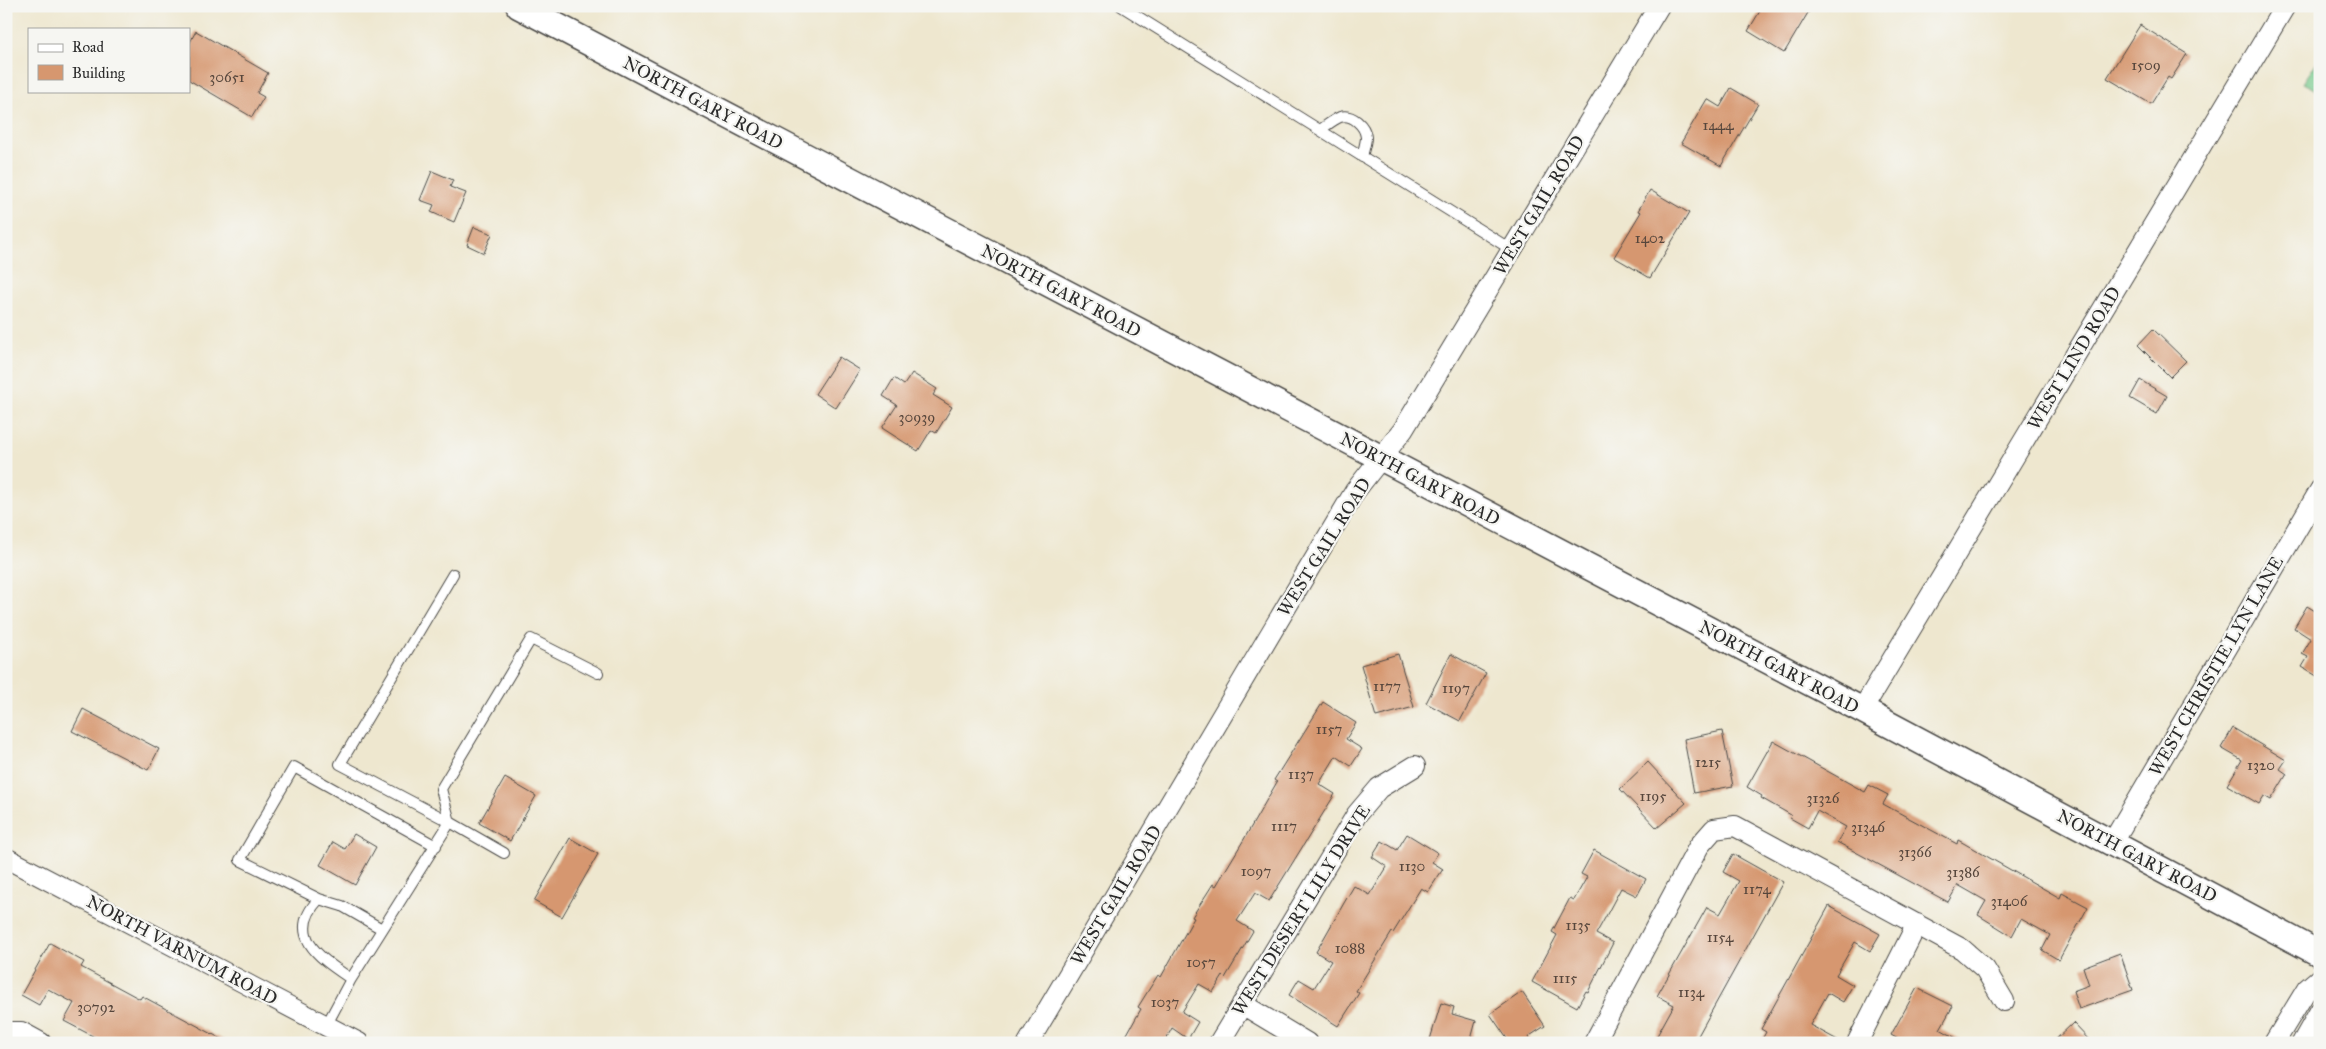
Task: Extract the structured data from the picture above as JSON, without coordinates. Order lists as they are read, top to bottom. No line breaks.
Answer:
{"streets":{"street":["NORTH GARY ROAD","WEST GAIL ROAD","WEST LIND ROAD","WEST CHRISTIE LYN LANE","WEST DESERT LILY DRIVE","NORTH VARNUM ROAD"]},"crossings":[["NORTH GARY ROAD","WEST GAIL ROAD"],["NORTH GARY ROAD","WEST LIND ROAD"],["NORTH GARY ROAD","WEST CHRISTIE LYN LANE"]],"house_numbers":["1509","30651","1444","1402","30939","1177","1197","1157","1215","1320","1137","1195","31326","1117","31346","31366","1130","1097","31386","1174","31406","1135","1154","1088","1057","1115","1134","1037","30792"],"legend":["Road","Building"]}
